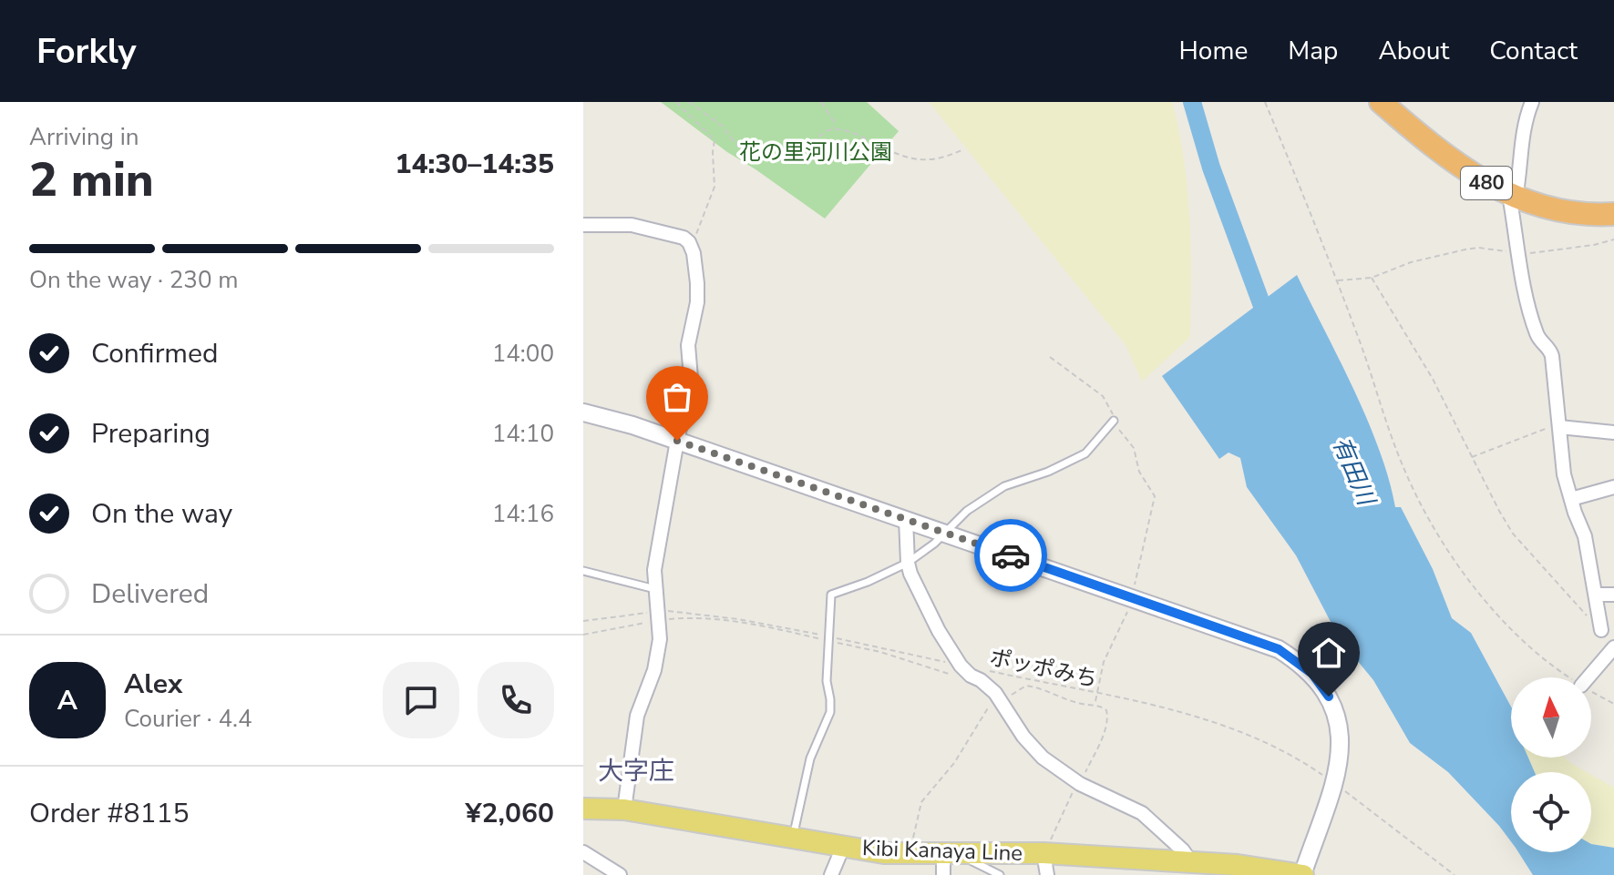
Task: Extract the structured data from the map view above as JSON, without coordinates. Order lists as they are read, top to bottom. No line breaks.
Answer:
{"streets":{"highway":["480"],"main road":["Kibi Kanaya Line"],"path":["ポッポみち"]},"districts":["大字庄"],"water":["有田川"],"parks":["花の里河川公園"],"north":"top","page":{"header":"Forkly","nav":["Home","Map","About","Contact"],"heading":["2 min","Arriving in","14:30–14:35"],"panel":["Alex","Courier · 4.4","Order #8115","¥2,060"],"bar":"On the way · 230 m","list":[["Confirmed","14:00"],["Preparing","14:10"],["On the way","14:16"],"Delivered"],"round":"A"}}
